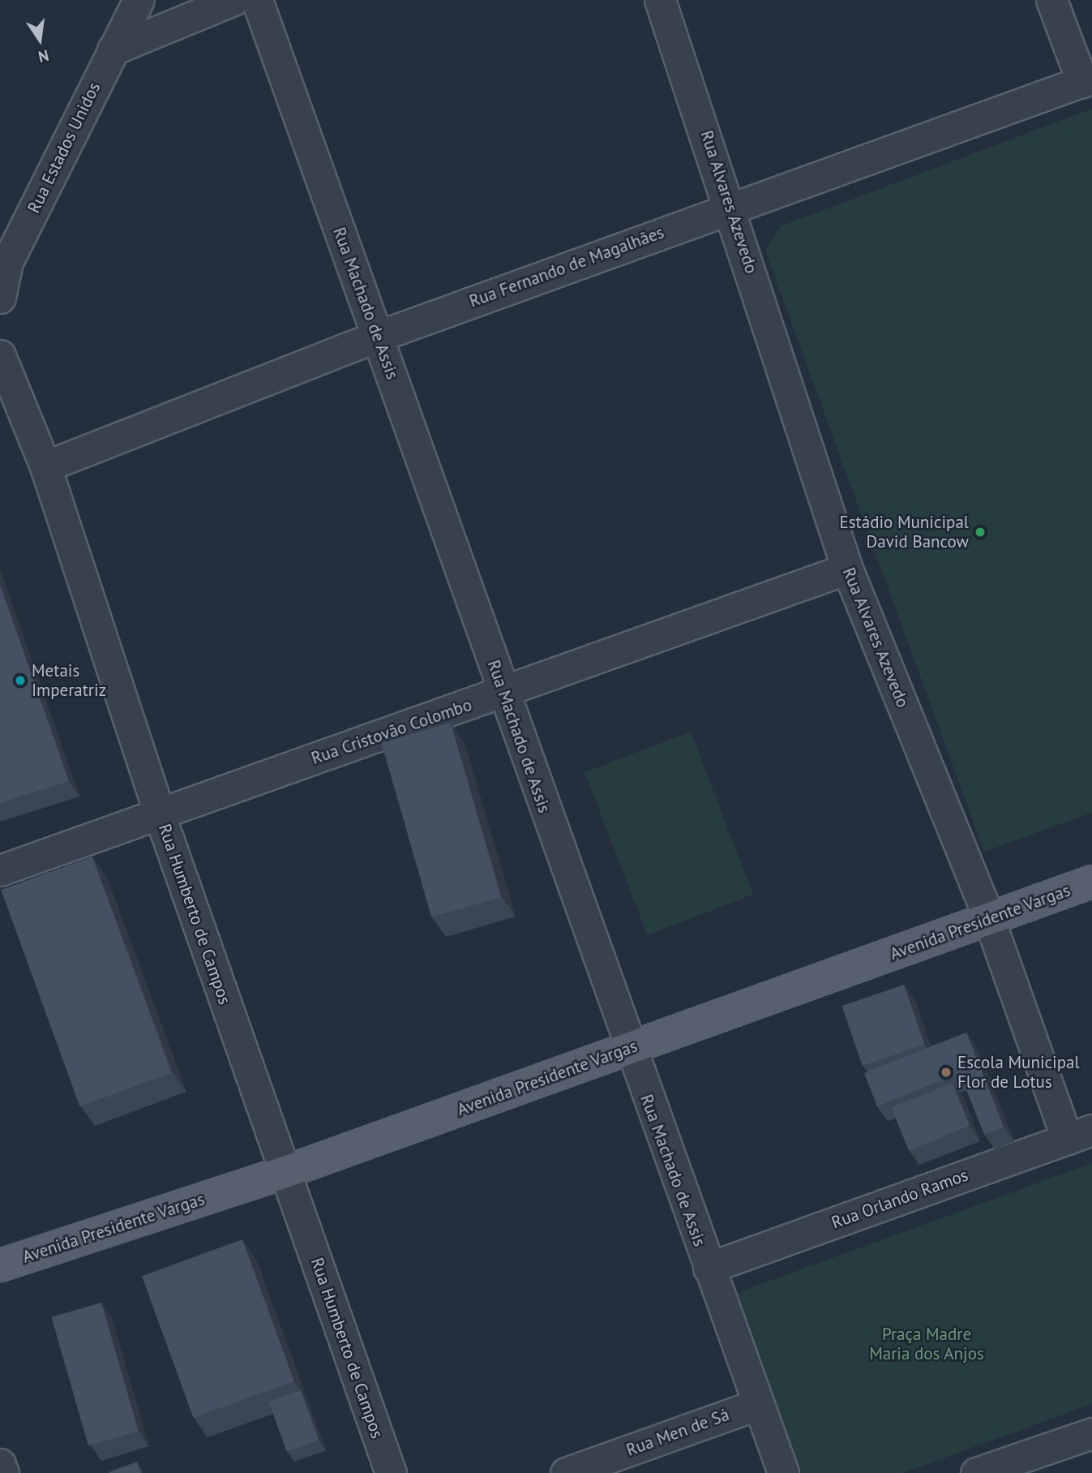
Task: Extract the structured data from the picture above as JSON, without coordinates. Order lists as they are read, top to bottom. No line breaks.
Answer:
{"streets":{"main road":["Avenida Presidente Vargas"],"street":["Rua Estados Unidos","Rua Alvares Azevedo","Rua Fernando de Magalhães","Rua Machado de Assis","Rua Cristovão Colombo","Rua Humberto de Campos","Rua Orlando Ramos","Rua Men de Sá"]},"crossings":[["Rua Alvares Azevedo","Rua Fernando de Magalhães"],["Rua Alvares Azevedo","Rua Cristovão Colombo"],["Rua Alvares Azevedo","Avenida Presidente Vargas"],["Rua Alvares Azevedo","Rua Orlando Ramos"],["Rua Fernando de Magalhães","Rua Machado de Assis"],["Rua Fernando de Magalhães","Rua Humberto de Campos"],["Rua Machado de Assis","Rua Cristovão Colombo"],["Rua Machado de Assis","Avenida Presidente Vargas"],["Rua Machado de Assis","Rua Orlando Ramos"],["Rua Machado de Assis","Rua Men de Sá"],["Rua Cristovão Colombo","Rua Humberto de Campos"],["Rua Humberto de Campos","Avenida Presidente Vargas"]],"parks":["Praça Madre Maria dos Anjos"],"places":["Estádio Municipal David Bancow","Metais Imperatriz","Escola Municipal Flor de Lotus"],"north":"bottom"}
